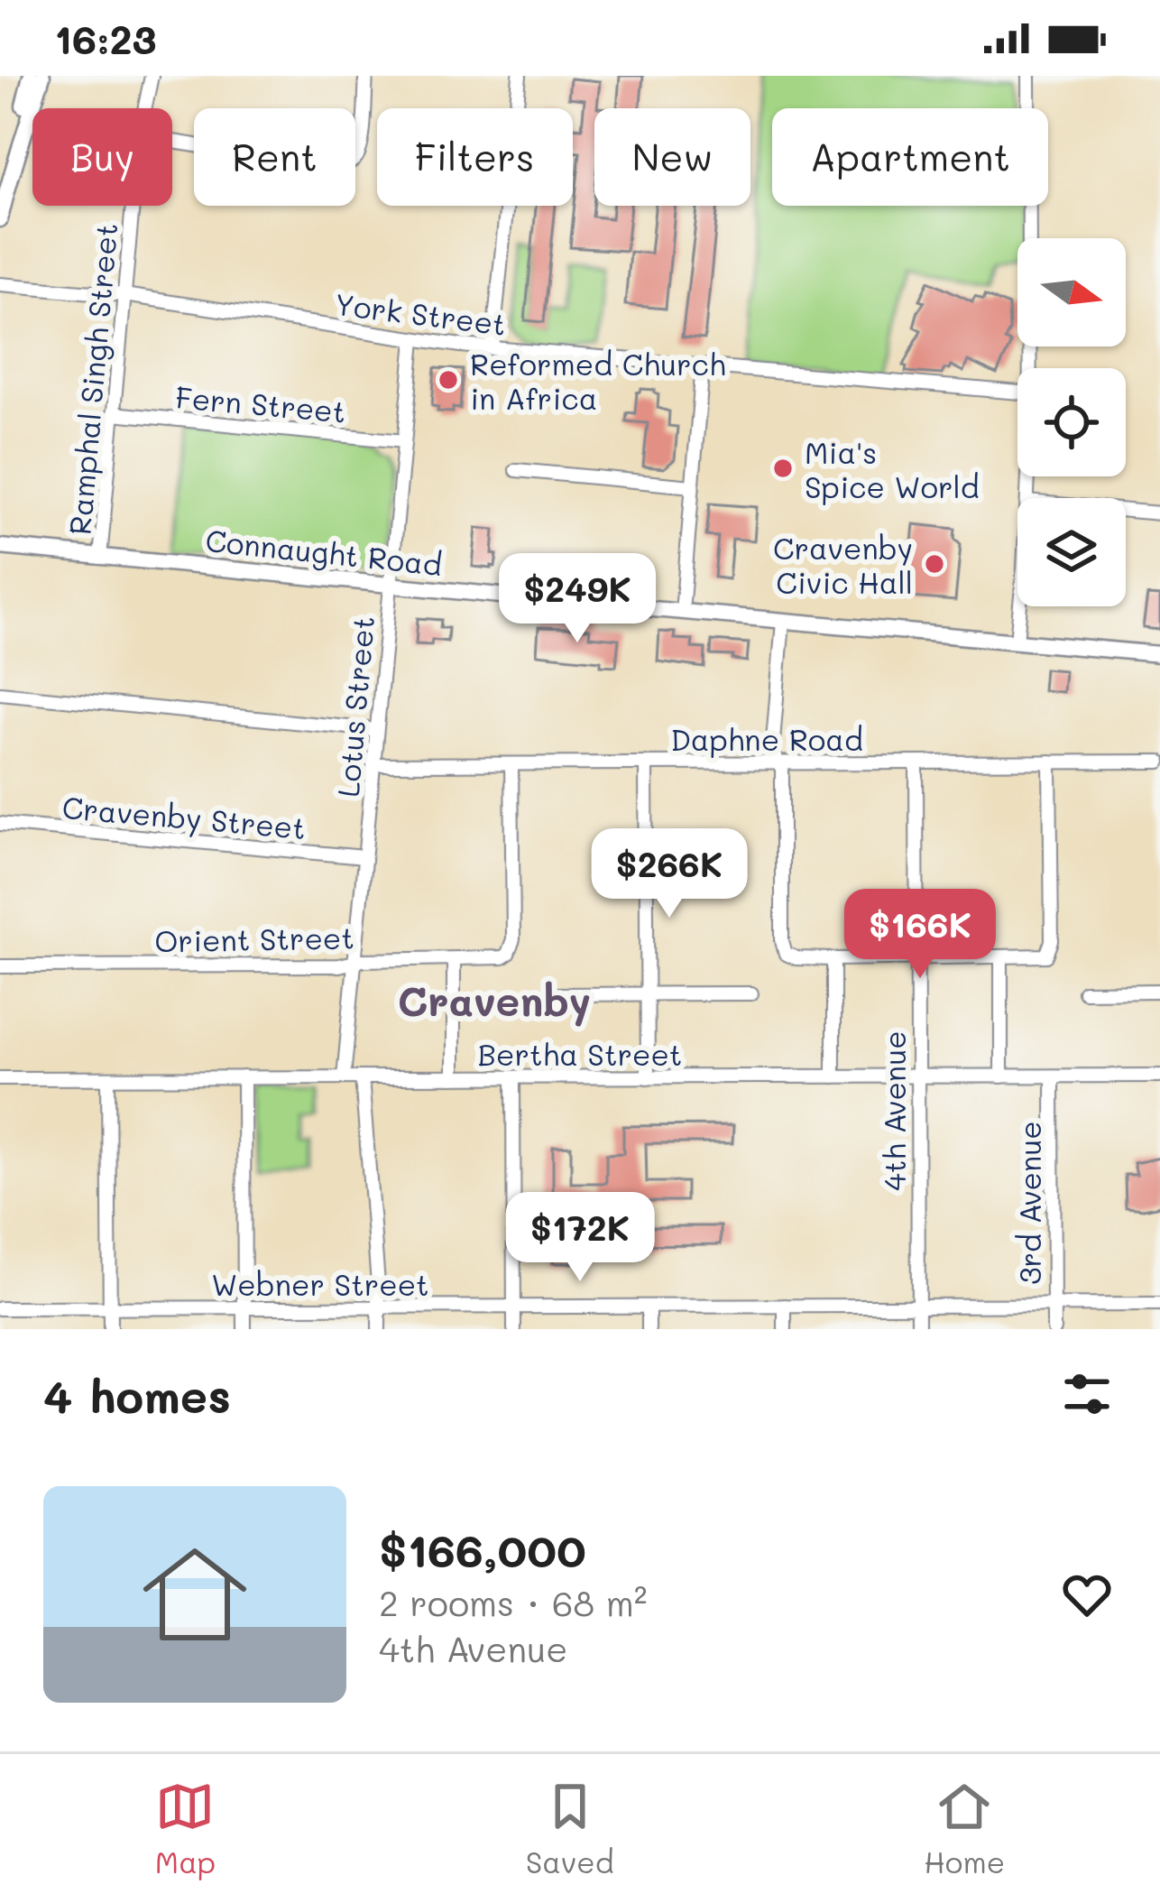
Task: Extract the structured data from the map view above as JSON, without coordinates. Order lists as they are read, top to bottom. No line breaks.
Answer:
{"streets":{"street":["York Street","Ramphal Singh Street","Fern Street","Connaught Road","Lotus Street","Daphne Road","Cravenby Street","Orient Street","Bertha Street","4th Avenue","3rd Avenue","Webner Street"]},"crossings":[["York Street","Ramphal Singh Street"],["York Street","Lotus Street"],["Ramphal Singh Street","Fern Street"],["Ramphal Singh Street","Connaught Road"],["Fern Street","Lotus Street"],["Connaught Road","Lotus Street"],["Lotus Street","Daphne Road"],["Lotus Street","Cravenby Street"],["Lotus Street","Orient Street"],["Lotus Street","Bertha Street"],["Daphne Road","Orient Street"],["Daphne Road","4th Avenue"],["Bertha Street","4th Avenue"],["Bertha Street","3rd Avenue"],["4th Avenue","Webner Street"],["3rd Avenue","Webner Street"]],"districts":["Cravenby"],"places":["Reformed Church in Africa","Mia's Spice World","Cravenby Civic Hall"],"north":"right","page":{"status":"16:23","chip":["Buy","Rent","Filters","New","Apartment"],"price":["$249K","$266K","$166K","$172K"],"heading":"4 homes","list":[{"name":"$166,000","note":"2 rooms · 68 m² · 4th Avenue"}],"tabs":["Map","Saved","Home"]}}
